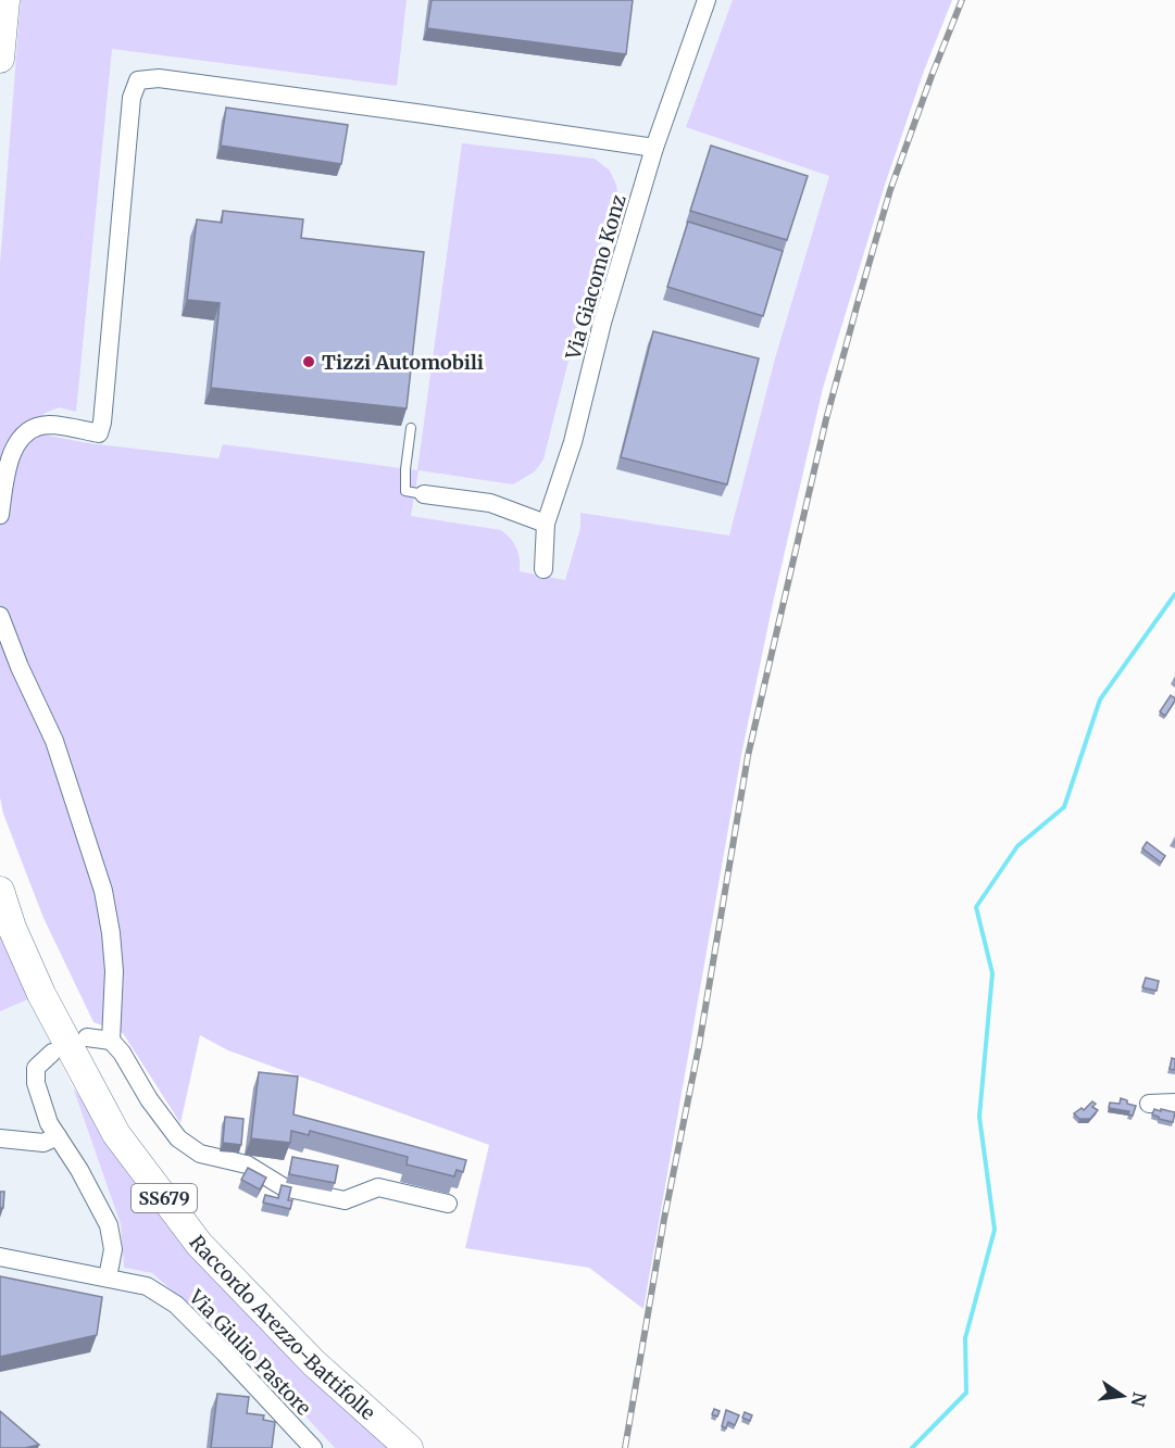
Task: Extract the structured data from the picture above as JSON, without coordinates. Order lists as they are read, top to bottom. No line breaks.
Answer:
{"streets":{"main road":["SS679","Raccordo Arezzo-Battifolle"],"street":["Via Giacomo Konz","Via Giulio Pastore"]},"places":["Tizzi Automobili"],"north":"right"}
